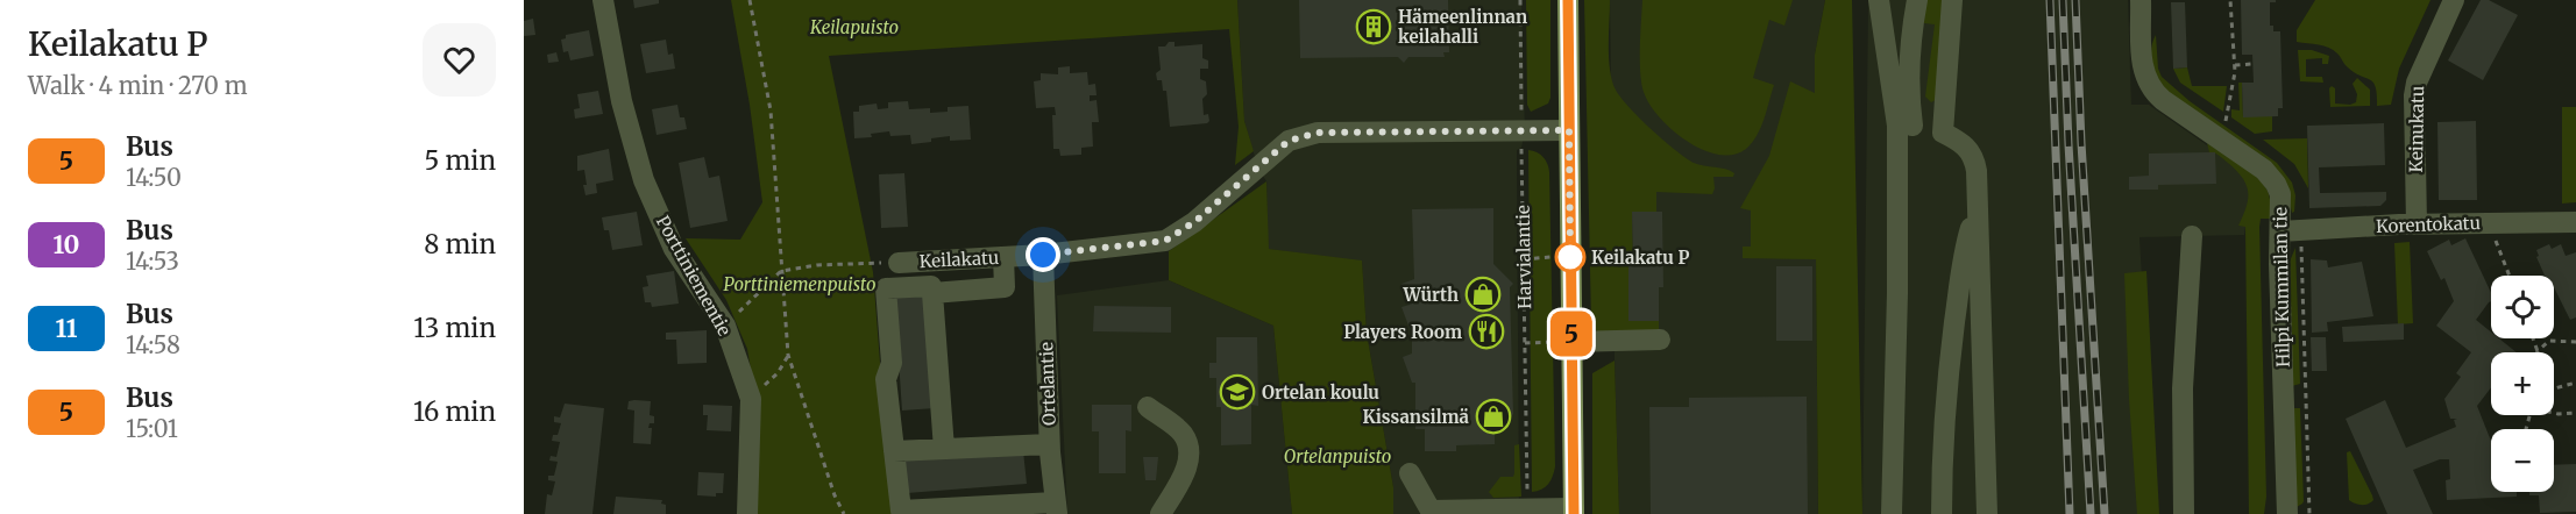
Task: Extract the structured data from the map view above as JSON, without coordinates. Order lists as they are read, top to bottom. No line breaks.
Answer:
{"streets":{"street":["Keinukatu","Korentokatu","Keilakatu","Porttiniementie","Hilpi Kummilan tie","Ortelantie"],"path":["Harvialantie"]},"crossings":[["Keinukatu","Korentokatu"],["Korentokatu","Hilpi Kummilan tie"],["Harvialantie","Keilakatu"],["Keilakatu","Ortelantie"]],"parks":["Keilapuisto","Porttiniemenpuisto","Ortelanpuisto"],"places":{"building":["Hämeenlinnan keilahalli"],"other":["Keilakatu P"],"shop":["Würth","Kissansilmä"],"restaurant":["Players Room"],"school or university":["Ortelan koulu"]},"lines":["bus line 5"],"page":{"heading":["Keilakatu P","Walk · 4 min · 270 m"],"on_map":"5","list":[{"mark":"5","name":"Bus","note":"14:50","value":"5 min"},{"mark":"10","name":"Bus","note":"14:53","value":"8 min"},{"mark":"11","name":"Bus","note":"14:58","value":"13 min"},{"mark":"5","name":"Bus","note":"15:01","value":"16 min"}],"map_buttons":["+","−"]}}
